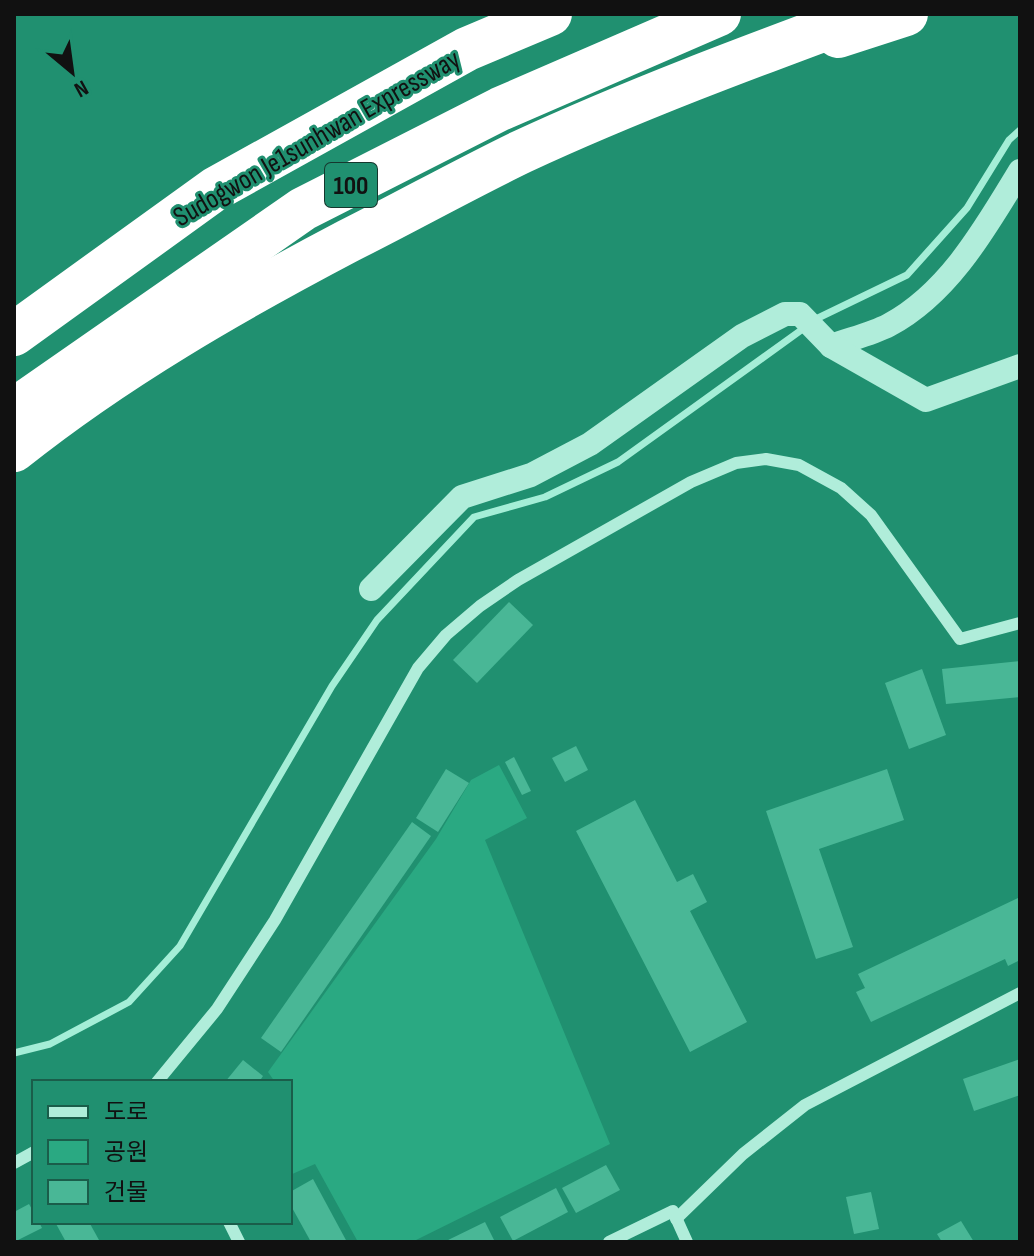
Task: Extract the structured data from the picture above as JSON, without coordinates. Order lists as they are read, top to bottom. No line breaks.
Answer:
{"streets":{"highway":["Sudogwon Je1sunhwan Expressway","100"]},"legend":["도로","공원","건물"],"north":"bottom right"}
